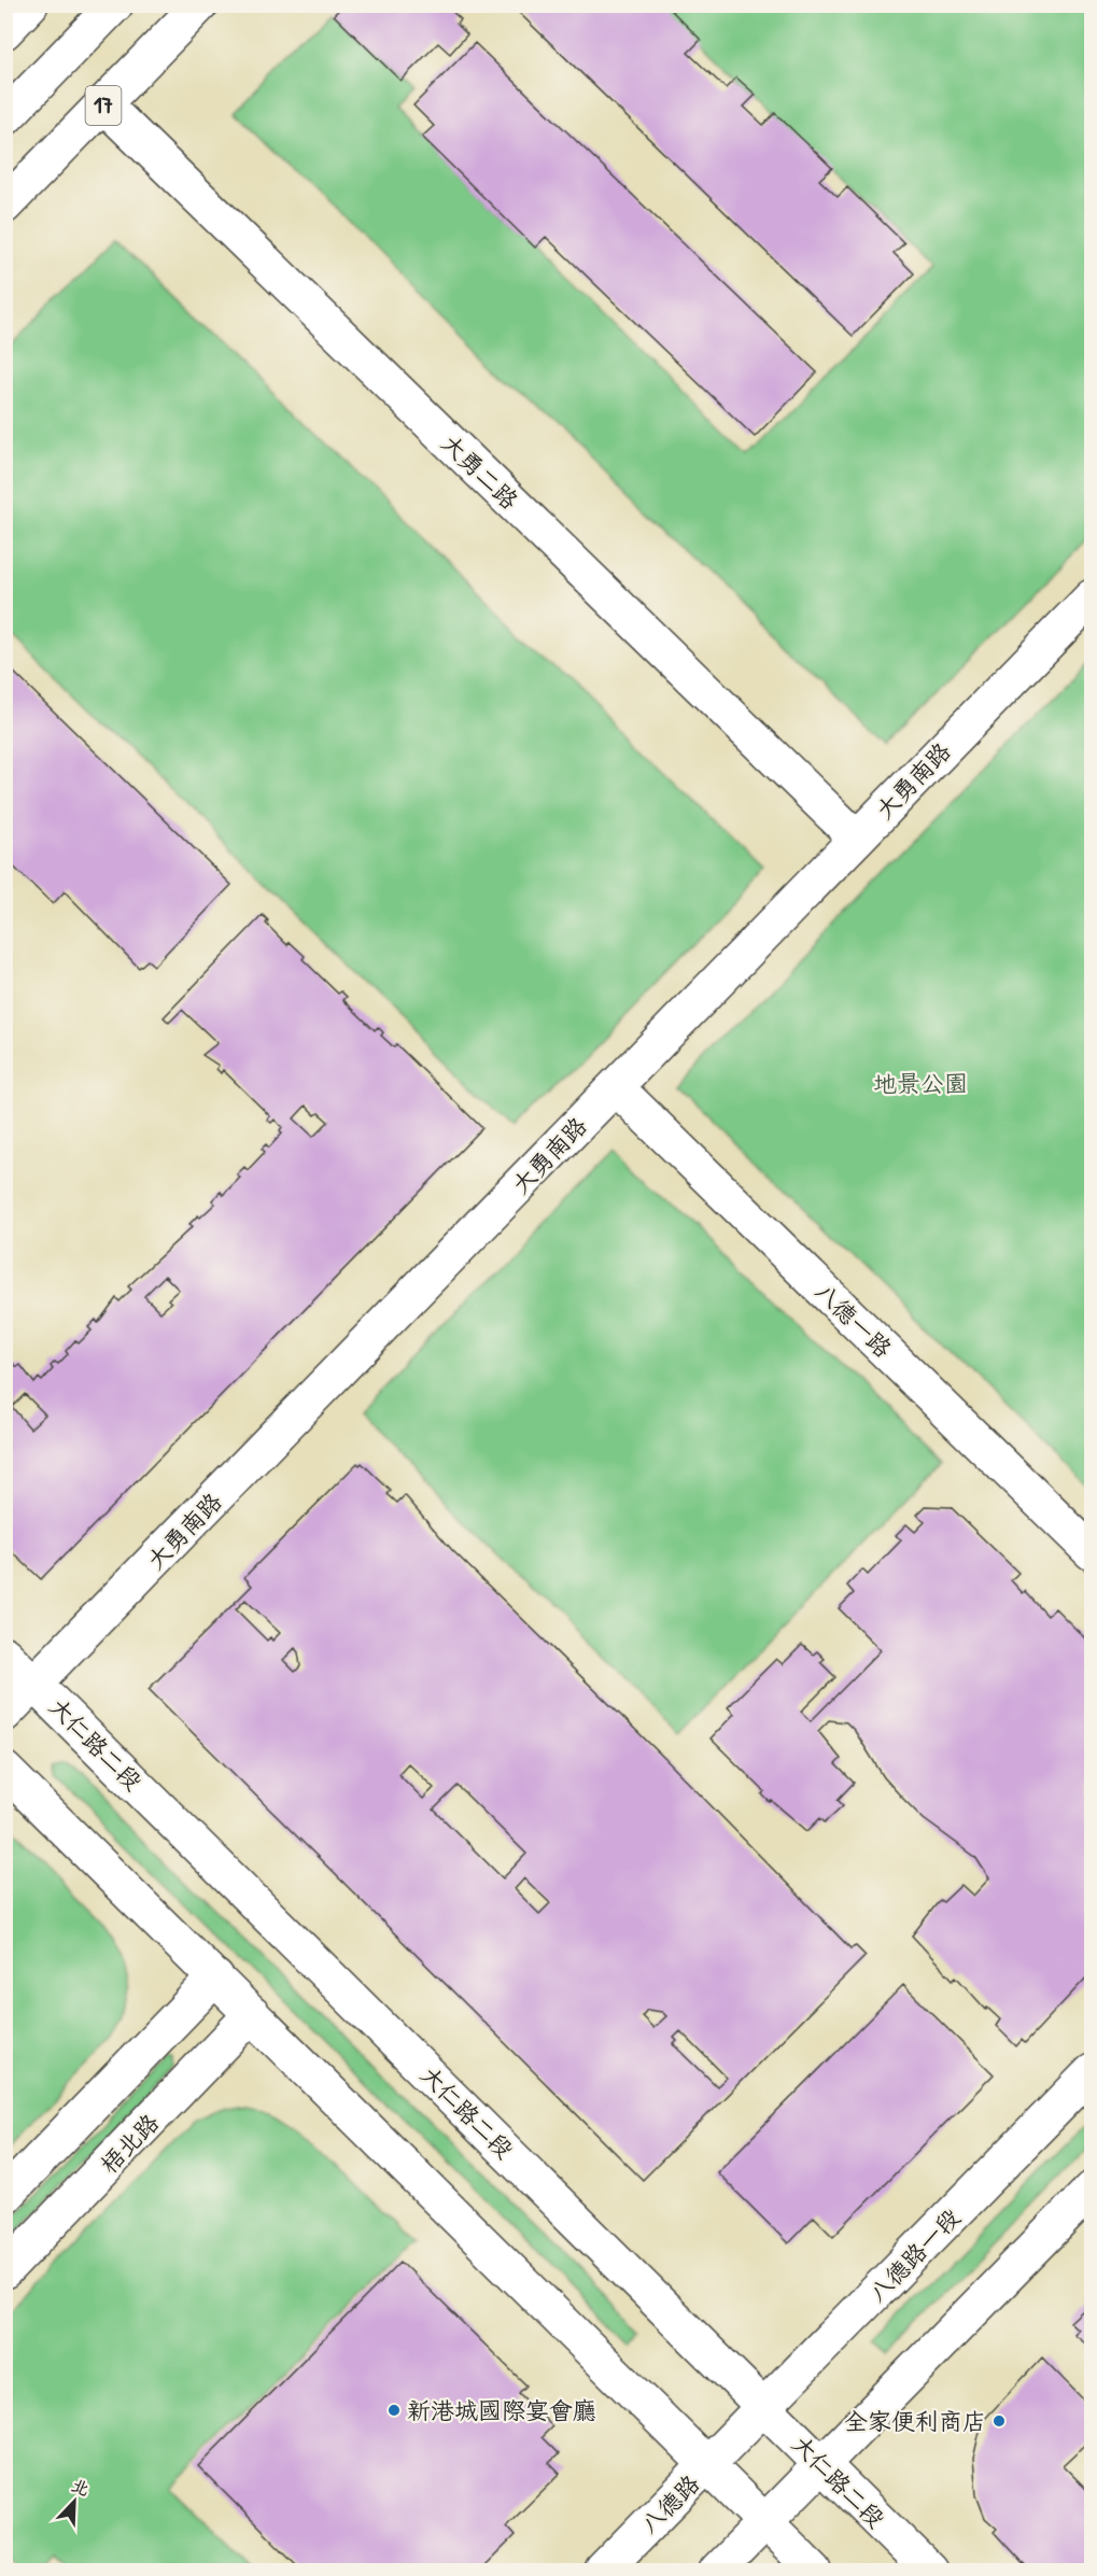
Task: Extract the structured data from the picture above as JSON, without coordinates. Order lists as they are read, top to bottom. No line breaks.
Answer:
{"streets":{"street":["17","大勇二路","大勇南路","八德一路","大仁路二段","梧北路","八德路一段","八德路"]},"crossings":[["17","大勇二路"],["大勇二路","大勇南路"],["大勇南路","八德一路"],["大勇南路","大仁路二段"],["大仁路二段","八德路一段"],["八德路一段","八德路"]],"parks":["地景公園"],"places":["新港城國際宴會廳","全家便利商店"],"north":"top right"}
